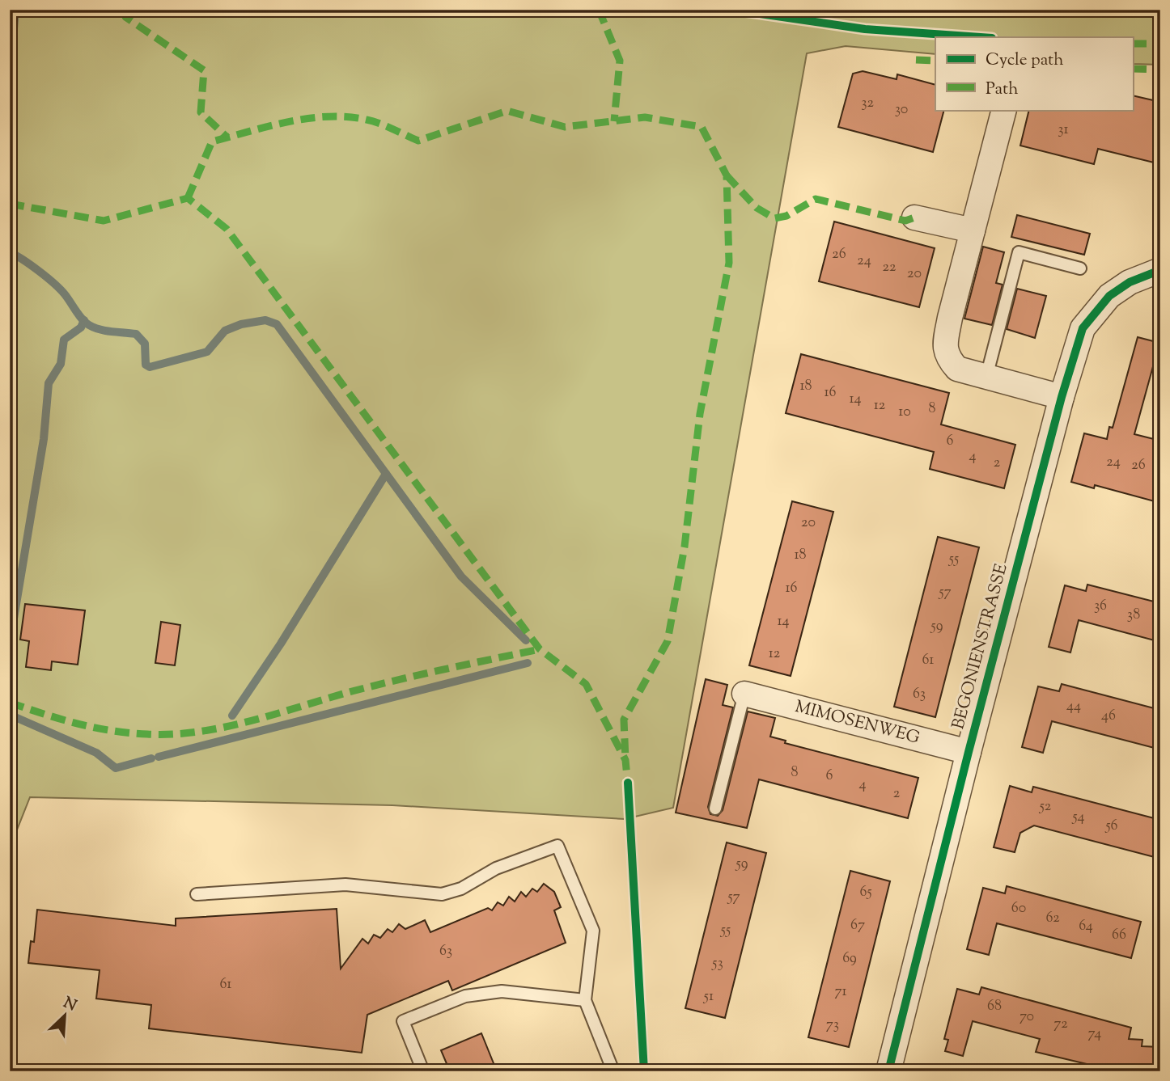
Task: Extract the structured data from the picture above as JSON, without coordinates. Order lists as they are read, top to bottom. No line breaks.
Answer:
{"streets":{"street":["BEGONIENSTRASSE","MIMOSENWEG"]},"crossings":[["BEGONIENSTRASSE","MIMOSENWEG"]],"house_numbers":["32","30","31","26","24","22","20","18","16","14","12","8","10","6","4","24","2","26","20","18","55","16","57","36","38","14","59","12","61","63","44","46","8","6","4","2","52","54","56","59","65","57","60","62","67","64","55","66","63","69","53","61","71","51","68","70","72","73","74"],"legend":["Cycle path","Path"],"north":"top right"}
